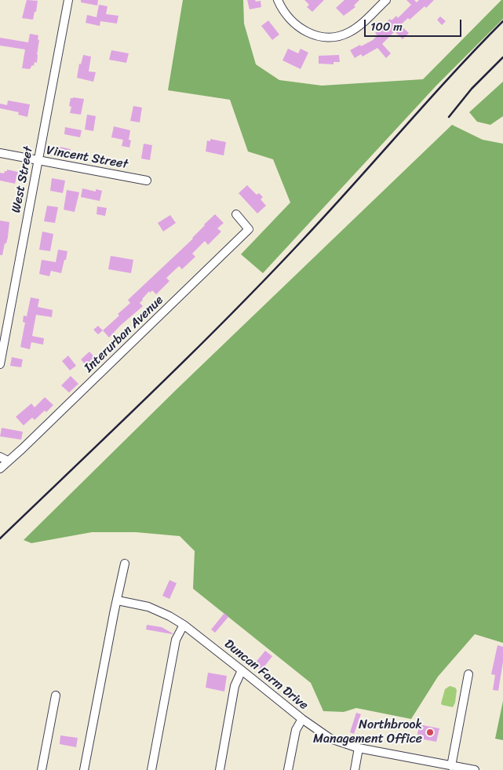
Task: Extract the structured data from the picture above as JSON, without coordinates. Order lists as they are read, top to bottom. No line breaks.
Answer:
{"streets":{"street":["Vincent Street","West Street","Interurban Avenue","Duncan Farm Drive"]},"crossings":[["Vincent Street","West Street"]],"places":["Northbrook Management Office"],"scale_bar":"100 m"}
